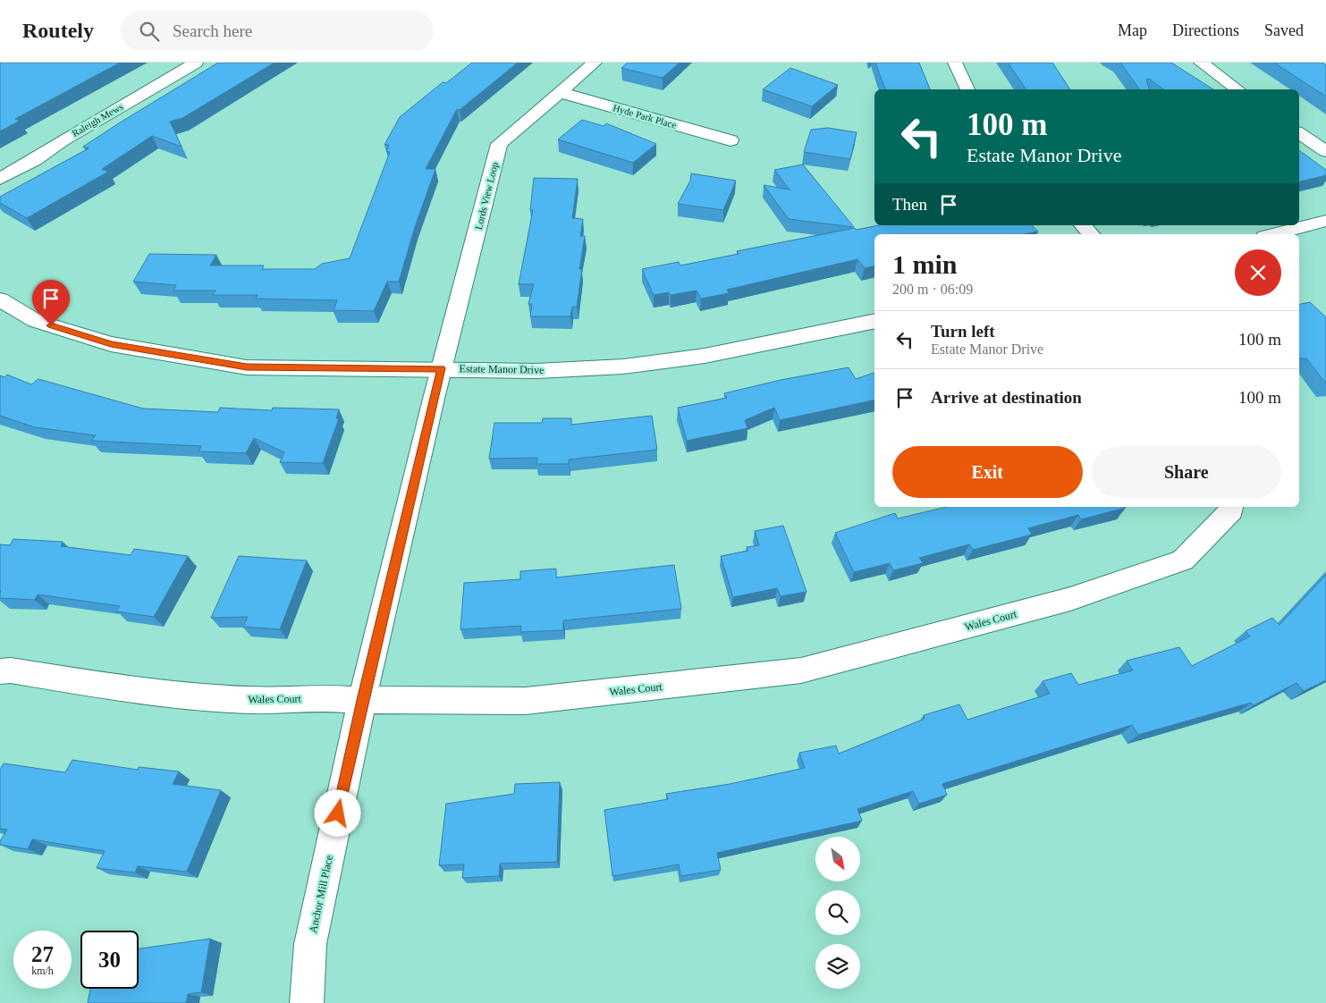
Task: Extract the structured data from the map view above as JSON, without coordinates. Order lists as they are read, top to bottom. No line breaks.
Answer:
{"streets":{"street":["Hyde Park Place","Raleigh Mews","Lords View Loop","Estate Manor Drive","Wales Court","Anchor Mill Place"]},"crossings":[["Hyde Park Place","Lords View Loop"],["Lords View Loop","Estate Manor Drive"],["Lords View Loop","Anchor Mill Place"],["Estate Manor Drive","Anchor Mill Place"],["Wales Court","Anchor Mill Place"]],"north":"bottom right","page":{"header":"Routely","search":"Search here","nav":["Map","Directions","Saved"],"turn":["100 m","Estate Manor Drive"],"then":"Then","heading":["1 min","200 m · 06:09"],"list":[{"name":"Turn left","note":"Estate Manor Drive","value":"100 m"},{"name":"Arrive at destination","value":"100 m"}],"buttons":["Exit","Share"],"speed":"27 km/h","limit":"30"}}
